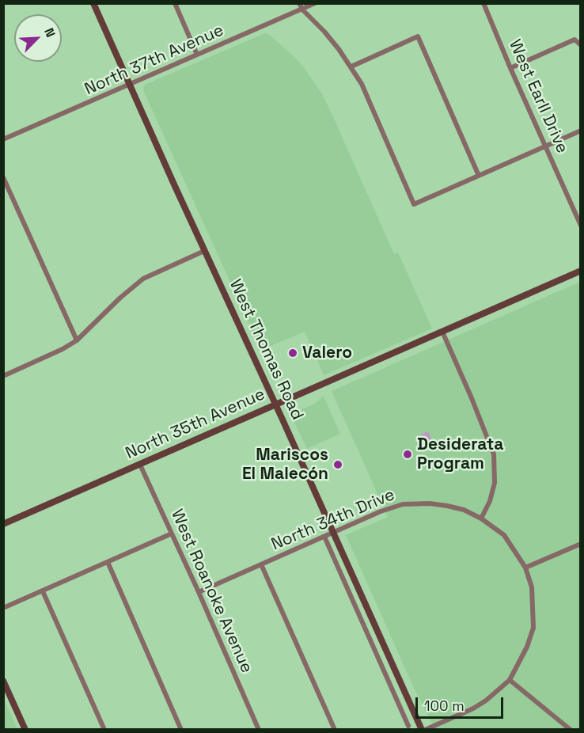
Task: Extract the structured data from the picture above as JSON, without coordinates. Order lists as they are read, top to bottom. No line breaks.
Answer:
{"streets":{"main road":["West Thomas Road","North 35th Avenue"],"street":["North 37th Avenue","West Earll Drive","North 34th Drive","West Roanoke Avenue"]},"crossings":[["North 37th Avenue","West Thomas Road"],["West Thomas Road","North 35th Avenue"],["West Thomas Road","North 34th Drive"],["North 35th Avenue","West Roanoke Avenue"],["North 34th Drive","West Roanoke Avenue"]],"places":["Valero","Desiderata Program","Mariscos El Malecón"],"scale_bar":"100 m","north":"top right"}
